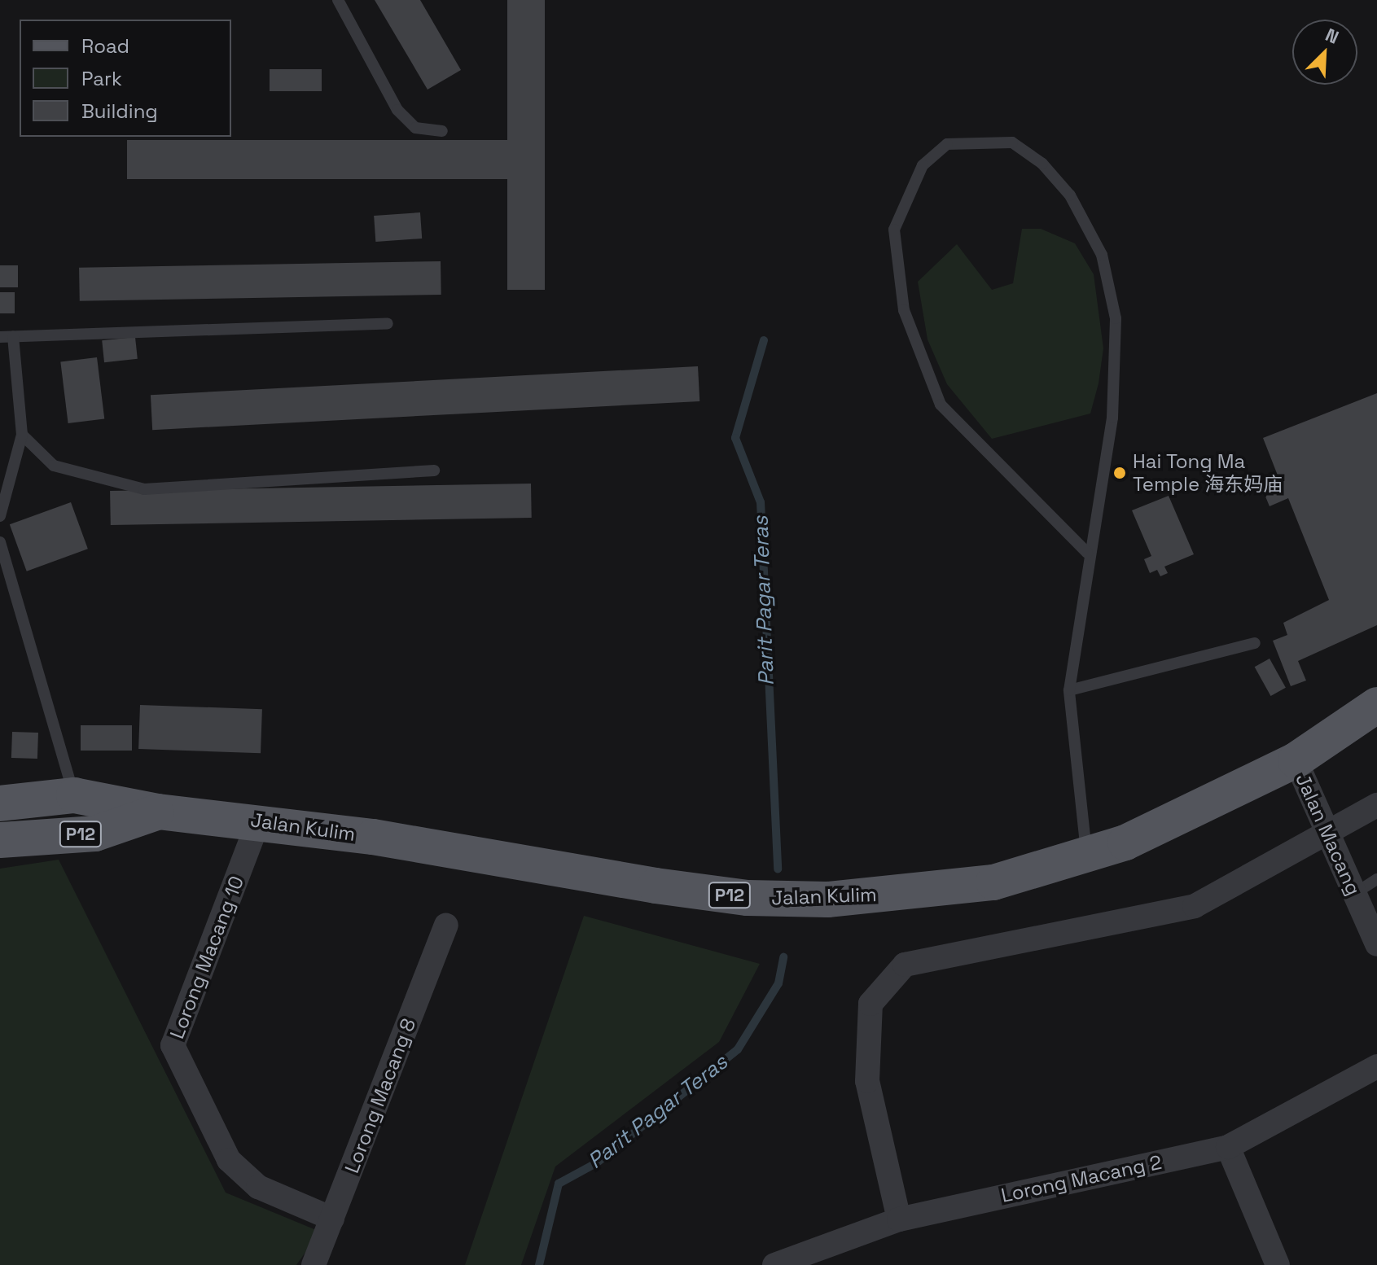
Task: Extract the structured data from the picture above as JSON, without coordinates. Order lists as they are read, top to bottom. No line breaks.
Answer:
{"streets":{"main road":["Jalan Kulim","P12"],"street":["Jalan Macang","Lorong Macang 10","Lorong Macang 8","Lorong Macang 2"]},"crossings":[["Jalan Kulim","Jalan Macang"],["Jalan Kulim","Lorong Macang 10"],["Lorong Macang 10","Lorong Macang 8"]],"water":["Parit Pagar Teras"],"places":["Hai Tong Ma Temple 海东妈庙"],"legend":["Road","Park","Building"],"north":"top right"}
